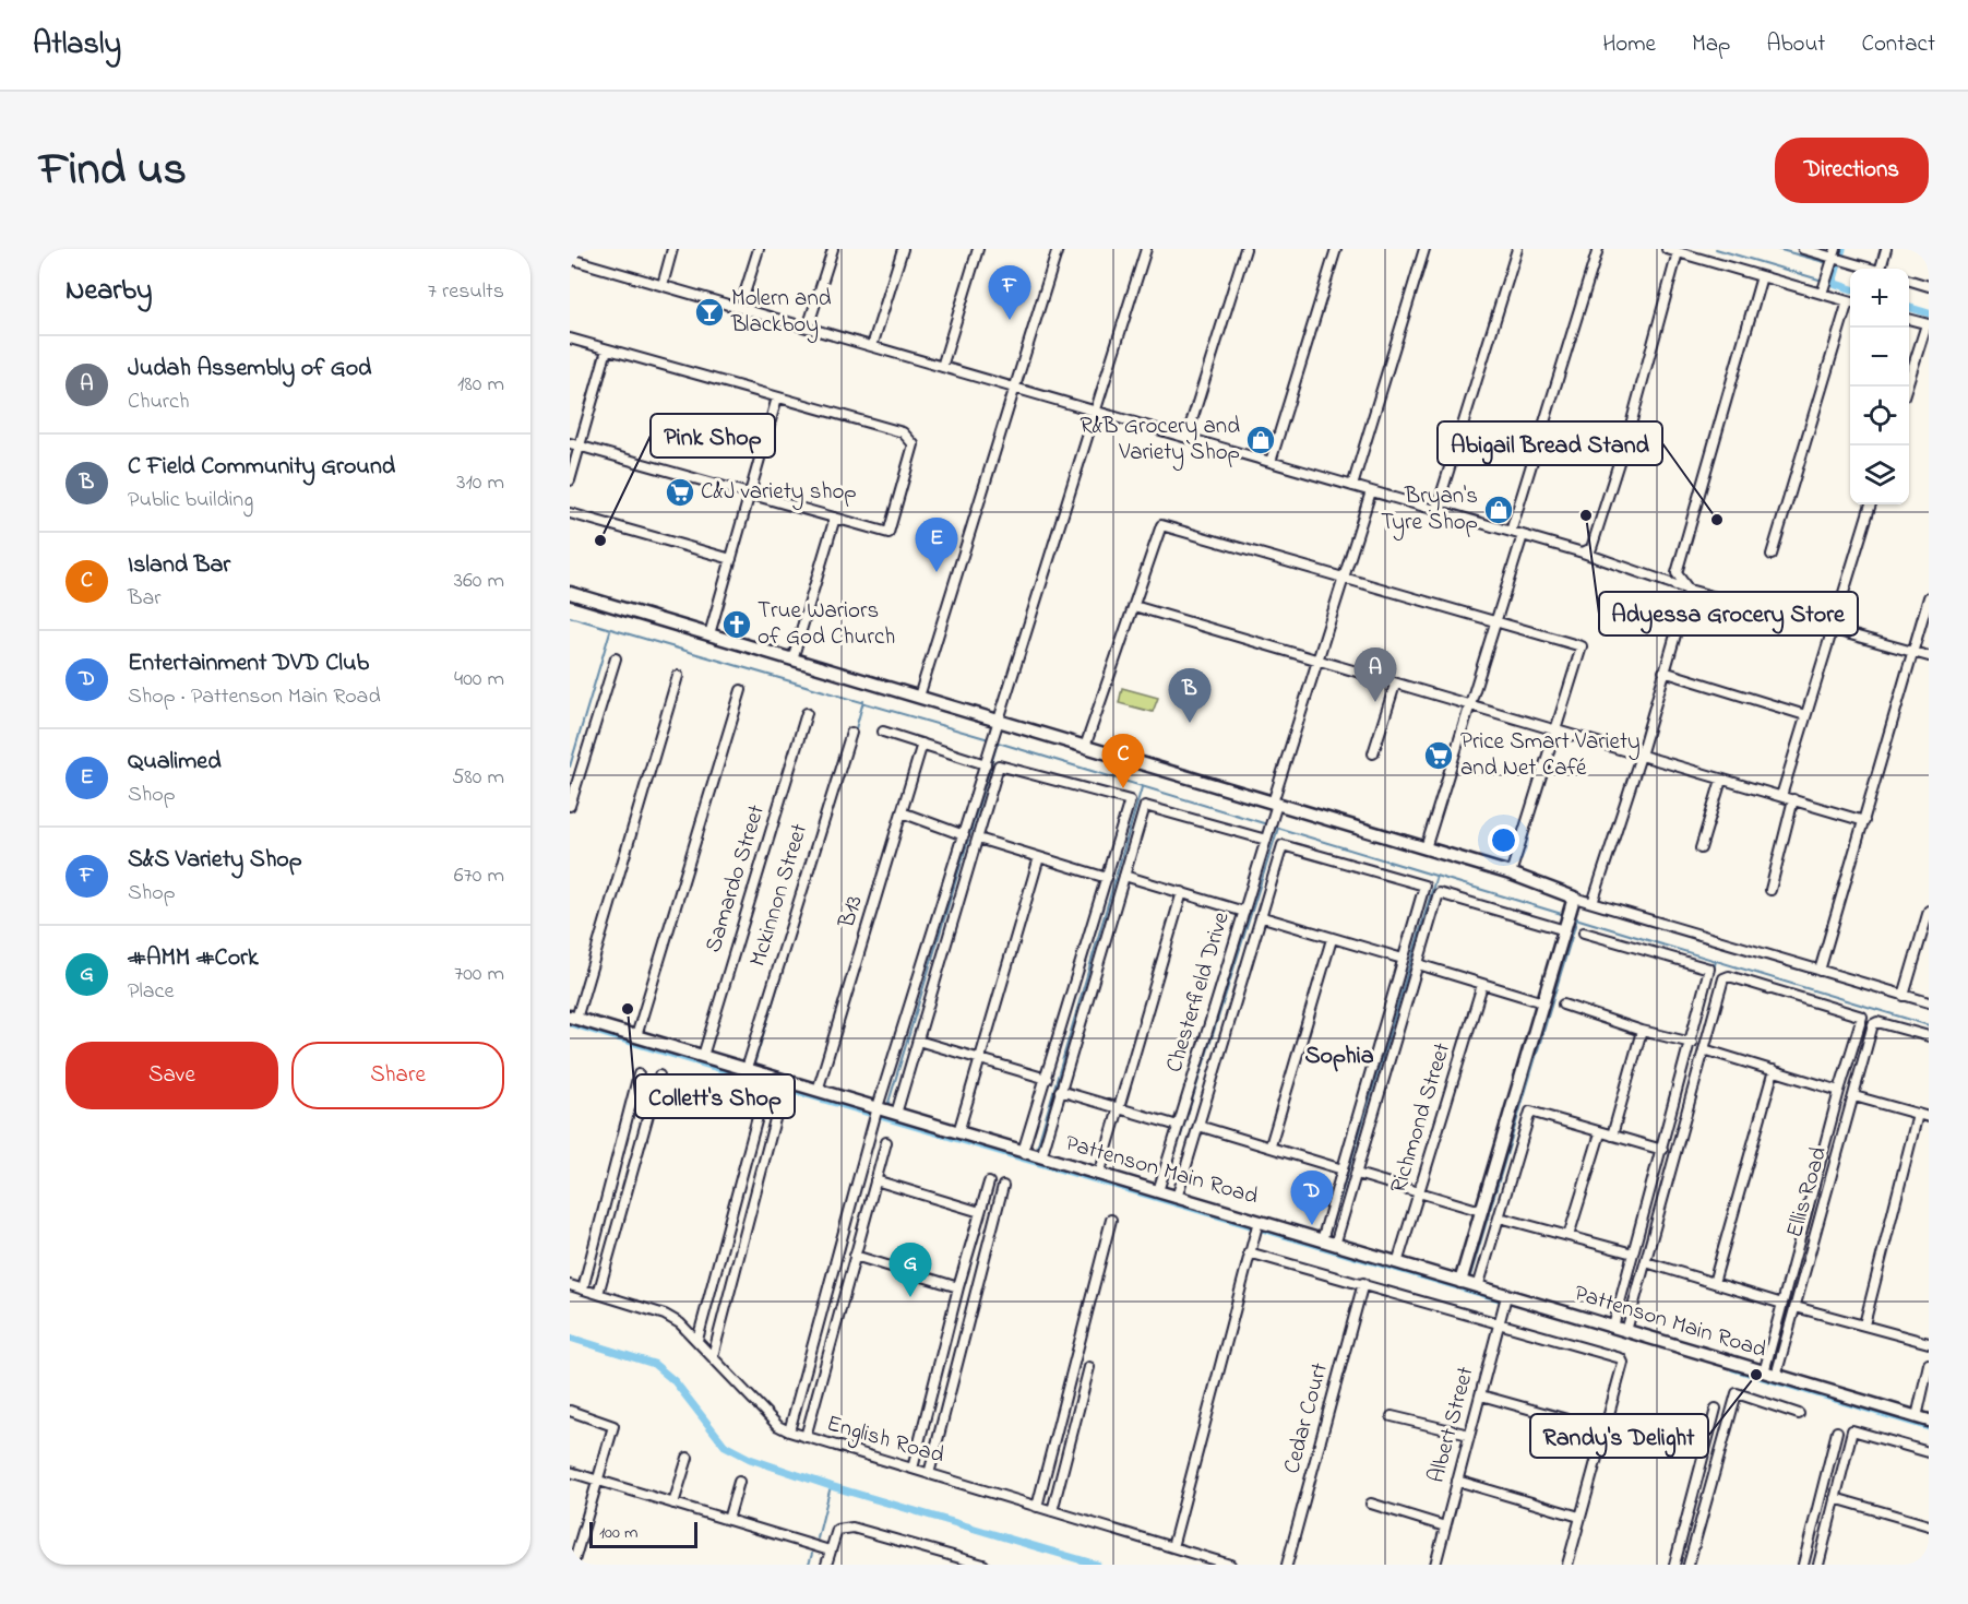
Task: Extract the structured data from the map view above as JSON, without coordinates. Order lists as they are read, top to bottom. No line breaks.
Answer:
{"streets":{"street":["Samardo Street","Mckinnon Street","B13","Chesterfield Drive","Richmond Street","Pattenson Main Road","Ellis Road","Cedar Court","Albert Street","English Road"]},"crossings":[["Samardo Street","Pattenson Main Road"],["Mckinnon Street","Pattenson Main Road"],["B13","Pattenson Main Road"],["Chesterfield Drive","Pattenson Main Road"],["Richmond Street","Pattenson Main Road"],["Pattenson Main Road","Ellis Road"],["Pattenson Main Road","Albert Street"]],"districts":["Sophia"],"places":{"bar":["Molern and Blackboy"],"shop":["R&B Grocery and Variety Shop","Bryan's Tyre Shop"],"supermarket":["C&J variety shop","Price Smart Variety and Net Café"],"other":["Adyessa Grocery Store","Abigail Bread Stand","Pink Shop","Collett's Shop","Randy's Delight"],"church":["True Wariors of God Church"]},"scale_bar":"100 m","page":{"header":"Atlasly","nav":["Home","Map","About","Contact"],"title":"Find us","buttons":["Directions",["Save","Share"]],"heading":["Nearby","7 results"],"pins":["F","E","A","B","C","D","G"],"map_buttons":["+","−"],"list":[{"mark":"A","name":"Judah Assembly of God","note":"Church","value":"180 m"},{"mark":"B","name":"C Field Community Ground","note":"Public building","value":"310 m"},{"mark":"C","name":"Island Bar","note":"Bar","value":"360 m"},{"mark":"D","name":"Entertainment DVD Club","note":"Shop · Pattenson Main Road","value":"400 m"},{"mark":"E","name":"Qualimed","note":"Shop","value":"580 m"},{"mark":"F","name":"S&S Variety Shop","note":"Shop","value":"670 m"},{"mark":"G","name":"#AMM #Cork","note":"Place","value":"700 m"}],"scale":"100 m"}}
